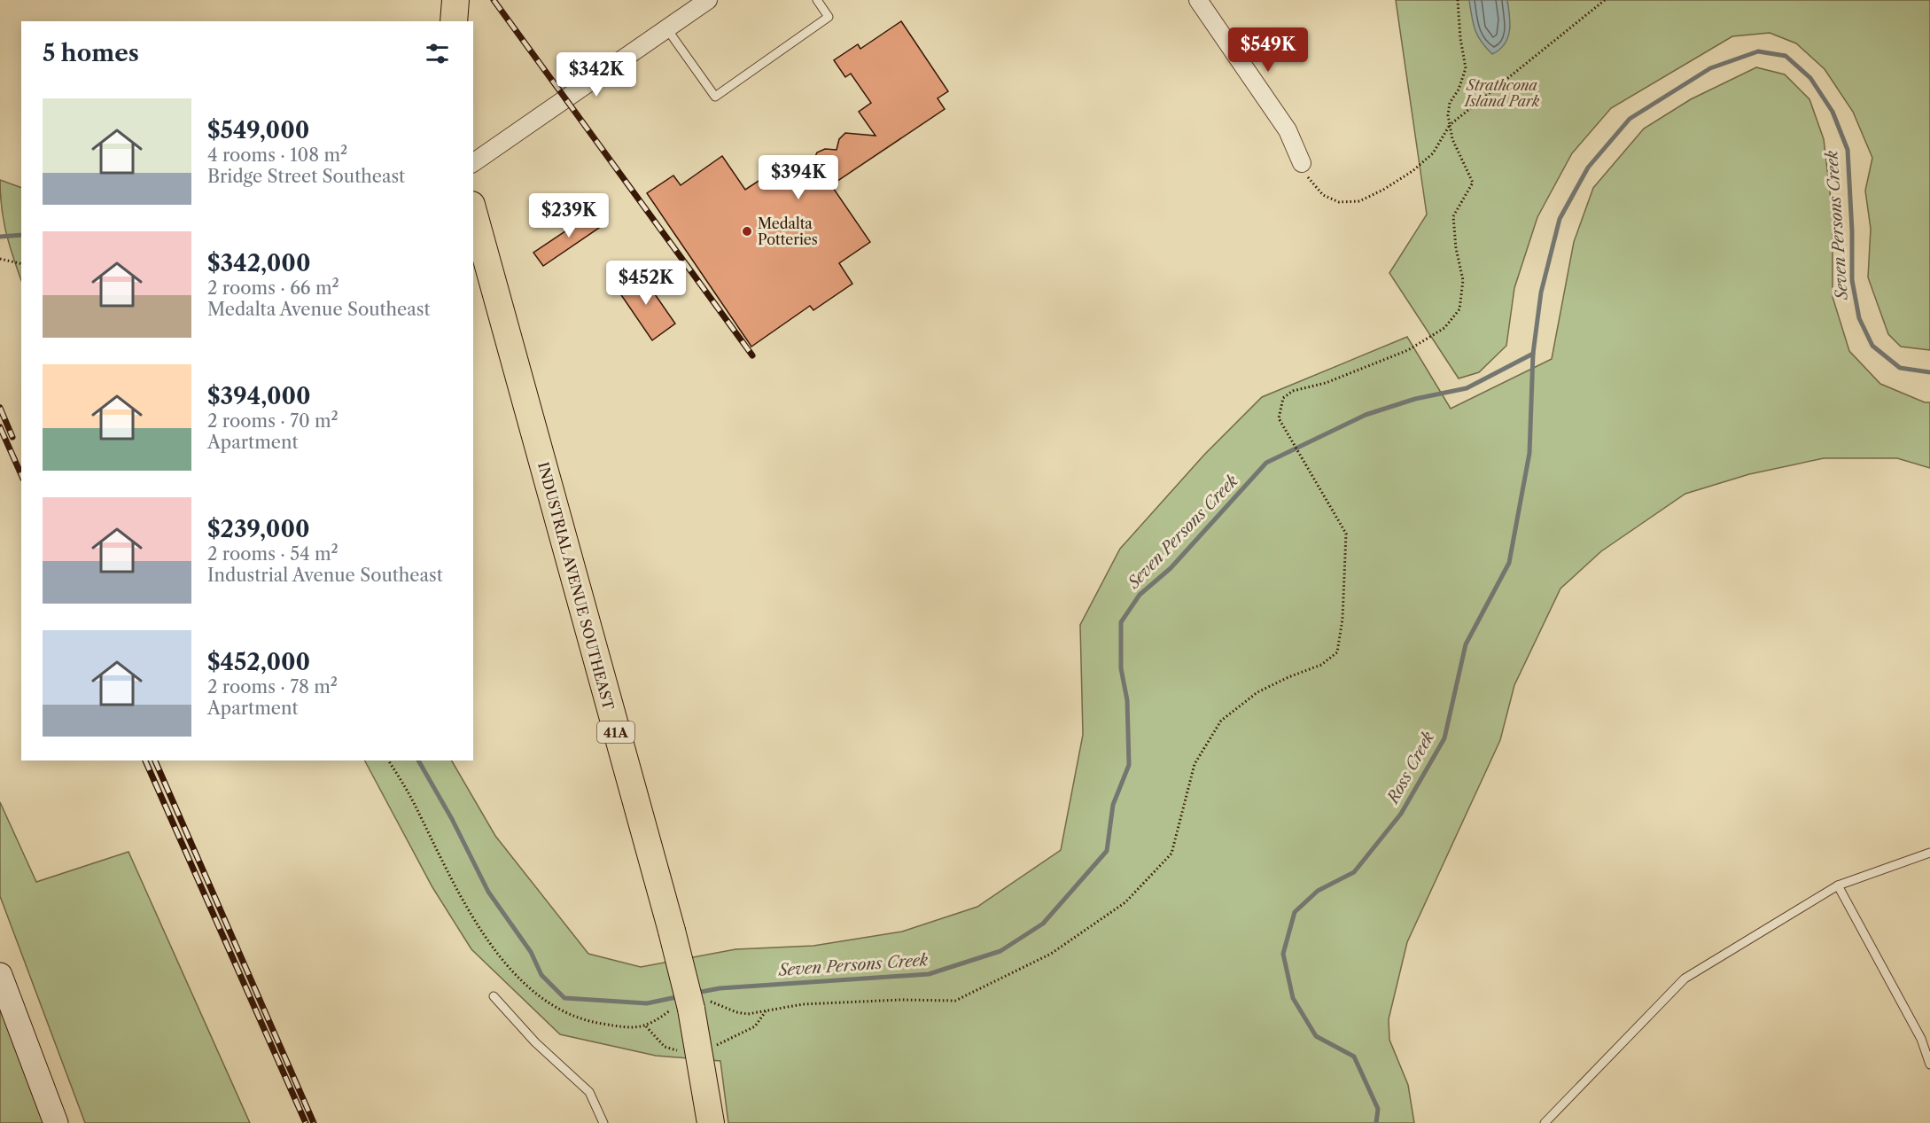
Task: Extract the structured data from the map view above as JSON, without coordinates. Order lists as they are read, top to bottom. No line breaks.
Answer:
{"streets":{"main road":["INDUSTRIAL AVENUE SOUTHEAST","41A"]},"water":["Seven Persons Creek","Ross Creek"],"parks":["Strathcona Island Park"],"places":["Medalta Potteries"],"page":{"heading":"5 homes","price":["$549K","$342K","$394K","$239K","$452K"],"list":[{"name":"$549,000","note":"4 rooms · 108 m² · Bridge Street Southeast"},{"name":"$342,000","note":"2 rooms · 66 m² · Medalta Avenue Southeast"},{"name":"$394,000","note":"2 rooms · 70 m² · Apartment"},{"name":"$239,000","note":"2 rooms · 54 m² · Industrial Avenue Southeast"},{"name":"$452,000","note":"2 rooms · 78 m² · Apartment"}]}}
